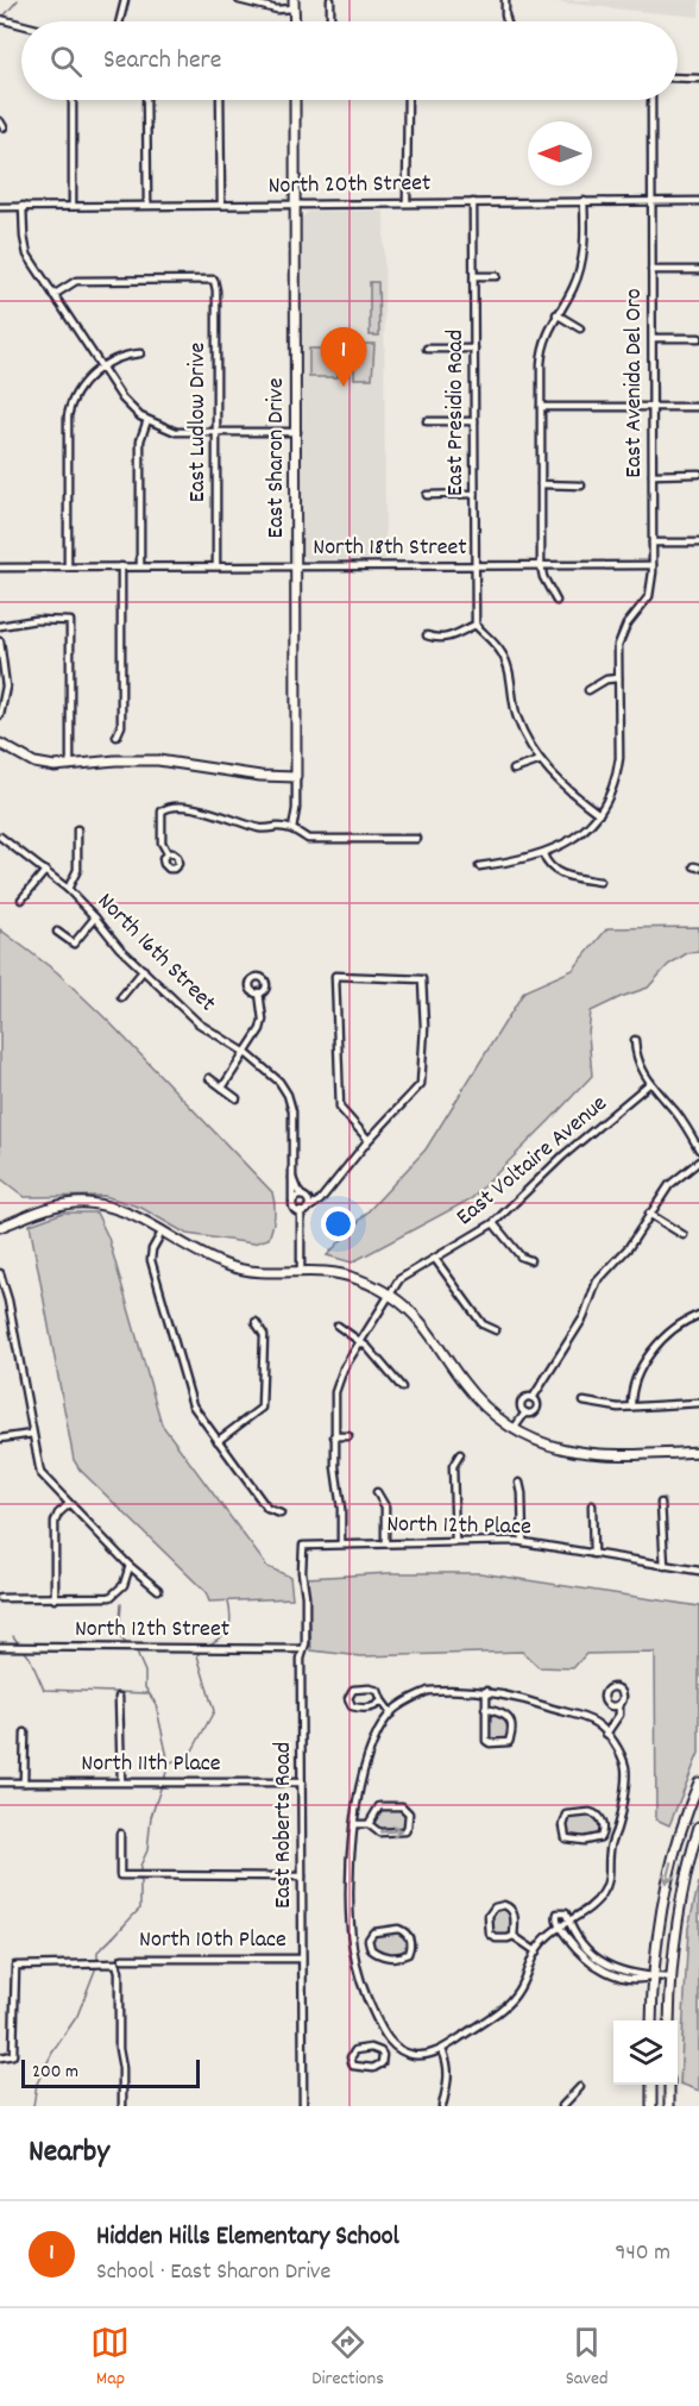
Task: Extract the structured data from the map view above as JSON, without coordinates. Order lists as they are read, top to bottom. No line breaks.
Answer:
{"streets":{"street":["North 20th Street","East Avenida Del Oro","East Presidio Road","East Ludlow Drive","East Sharon Drive","North 18th Street","North 16th Street","East Voltaire Avenue","North 12th Place","North 12th Street","North 11th Place","East Roberts Road","North 10th Place"]},"crossings":[["North 20th Street","East Avenida Del Oro"],["North 20th Street","East Presidio Road"],["North 20th Street","East Sharon Drive"],["East Avenida Del Oro","North 18th Street"],["East Presidio Road","North 18th Street"],["East Ludlow Drive","North 18th Street"],["East Sharon Drive","North 18th Street"],["East Voltaire Avenue","North 12th Place"],["North 12th Place","East Roberts Road"],["North 12th Street","East Roberts Road"],["North 11th Place","East Roberts Road"],["East Roberts Road","North 10th Place"]],"scale_bar":"200 m","north":"left","page":{"search":"Search here","pins":"1","scale":"200 m","heading":"Nearby","list":[{"mark":"1","name":"Hidden Hills Elementary School","note":"School · East Sharon Drive","value":"940 m"}],"nav":["Map","Directions","Saved"]}}
